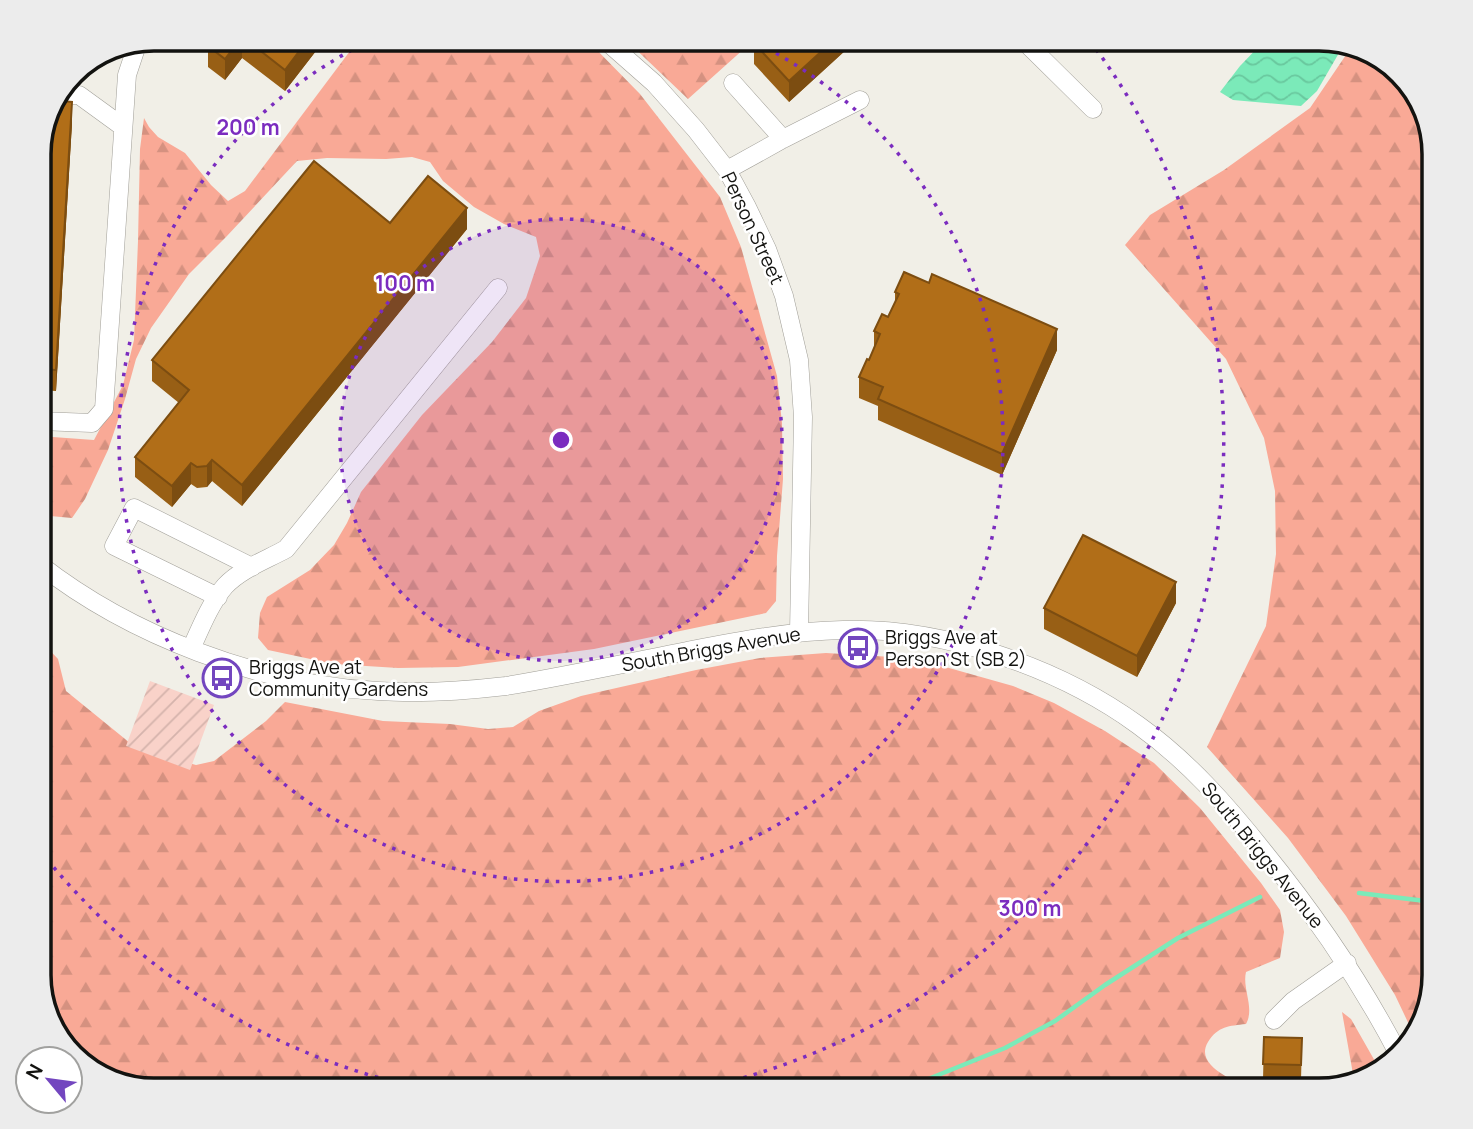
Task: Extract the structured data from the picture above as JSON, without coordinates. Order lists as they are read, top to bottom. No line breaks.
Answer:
{"streets":{"street":["Person Street","South Briggs Avenue"]},"crossings":[["Person Street","South Briggs Avenue"]],"places":{"bus stop":["Briggs Ave at Person St (SB 2)","Briggs Ave at Community Gardens"]},"north":"top left","rings":["200 m","100 m","300 m"]}
